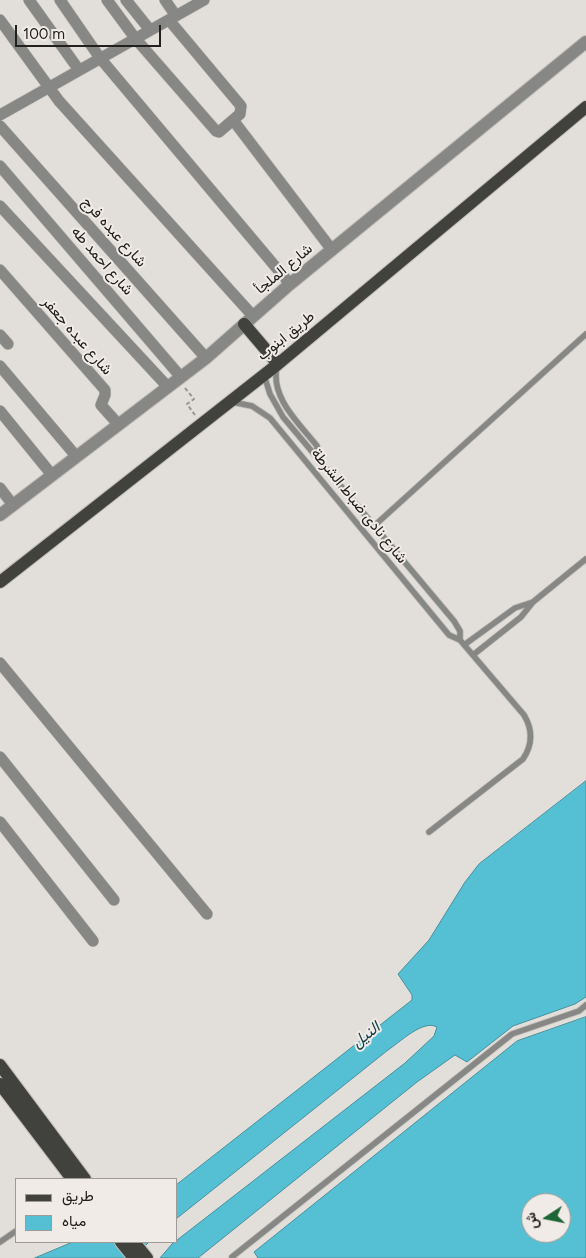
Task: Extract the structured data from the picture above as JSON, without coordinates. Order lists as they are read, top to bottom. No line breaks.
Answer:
{"streets":{"main road":["طريق ابنوب"],"street":["شارع عبده فرج","شارع احمد طه","شارع الملجأ","شارع عبده جعفر"],"lane":["شارع نادى ضباط الشرطة"]},"crossings":[["شارع عبده فرج","شارع الملجأ"],["شارع احمد طه","شارع الملجأ"],["شارع الملجأ","شارع عبده جعفر"],["طريق ابنوب","شارع نادى ضباط الشرطة"]],"water":["النيل"],"legend":["طريق","مياه"],"scale_bar":"100 m","north":"left"}
